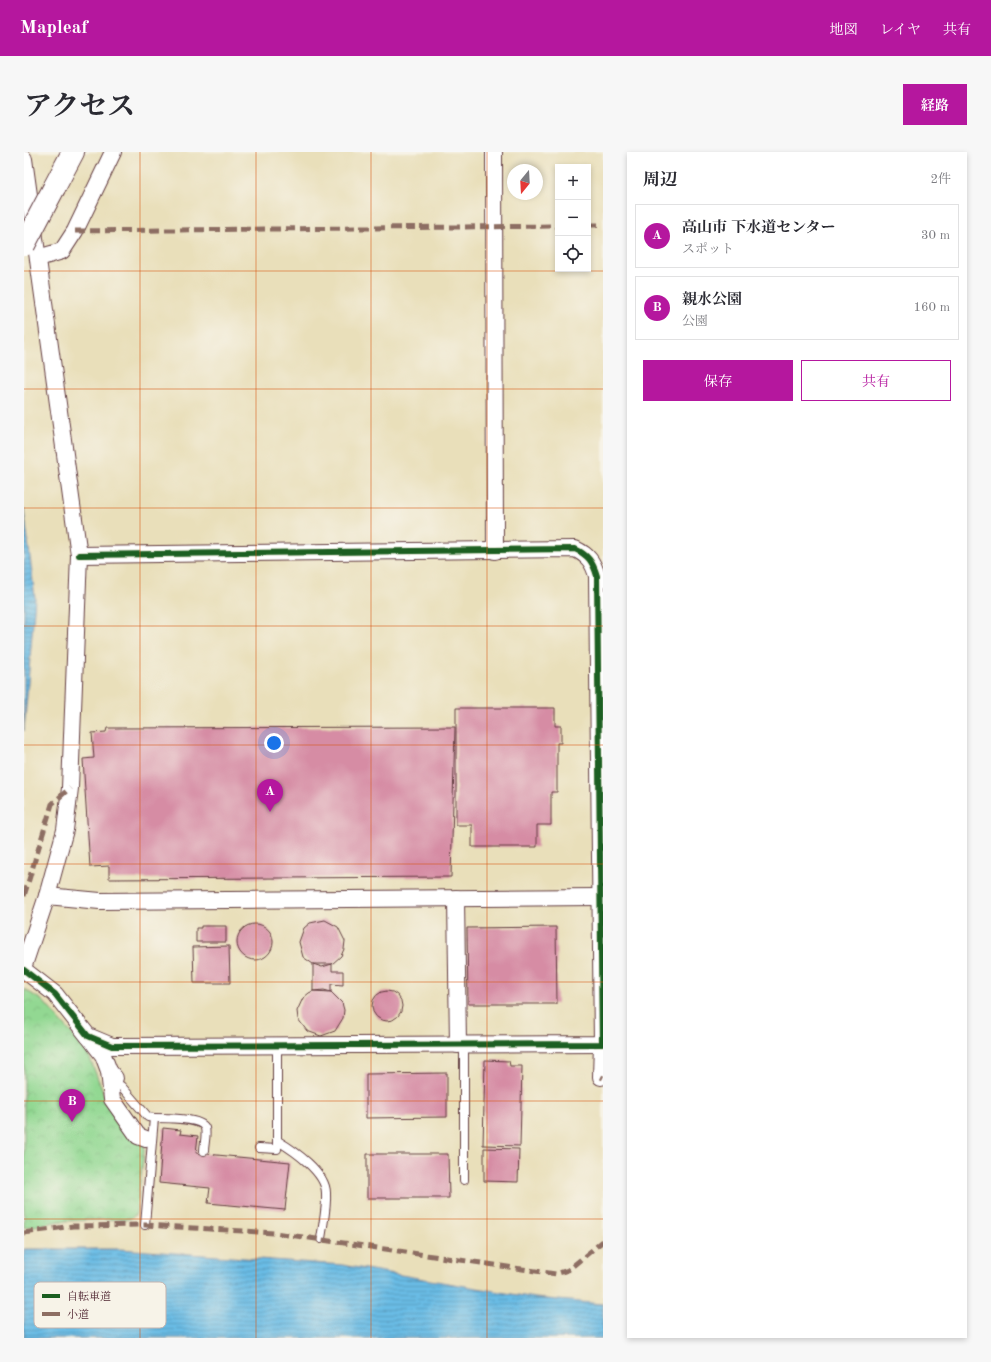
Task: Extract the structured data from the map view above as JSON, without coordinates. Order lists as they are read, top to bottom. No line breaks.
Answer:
{"legend":["自転車道","小道"],"north":"bottom","page":{"header":"Mapleaf","nav":["地図","レイヤ","共有"],"title":"アクセス","buttons":["経路",["保存","共有"]],"heading":["周辺","2件"],"map_buttons":["+","−"],"list":[{"mark":"A","name":"高山市 下水道センター","note":"スポット","value":"30 m"},{"mark":"B","name":"親水公園","note":"公園","value":"160 m"}],"pins":["A","B"]}}
